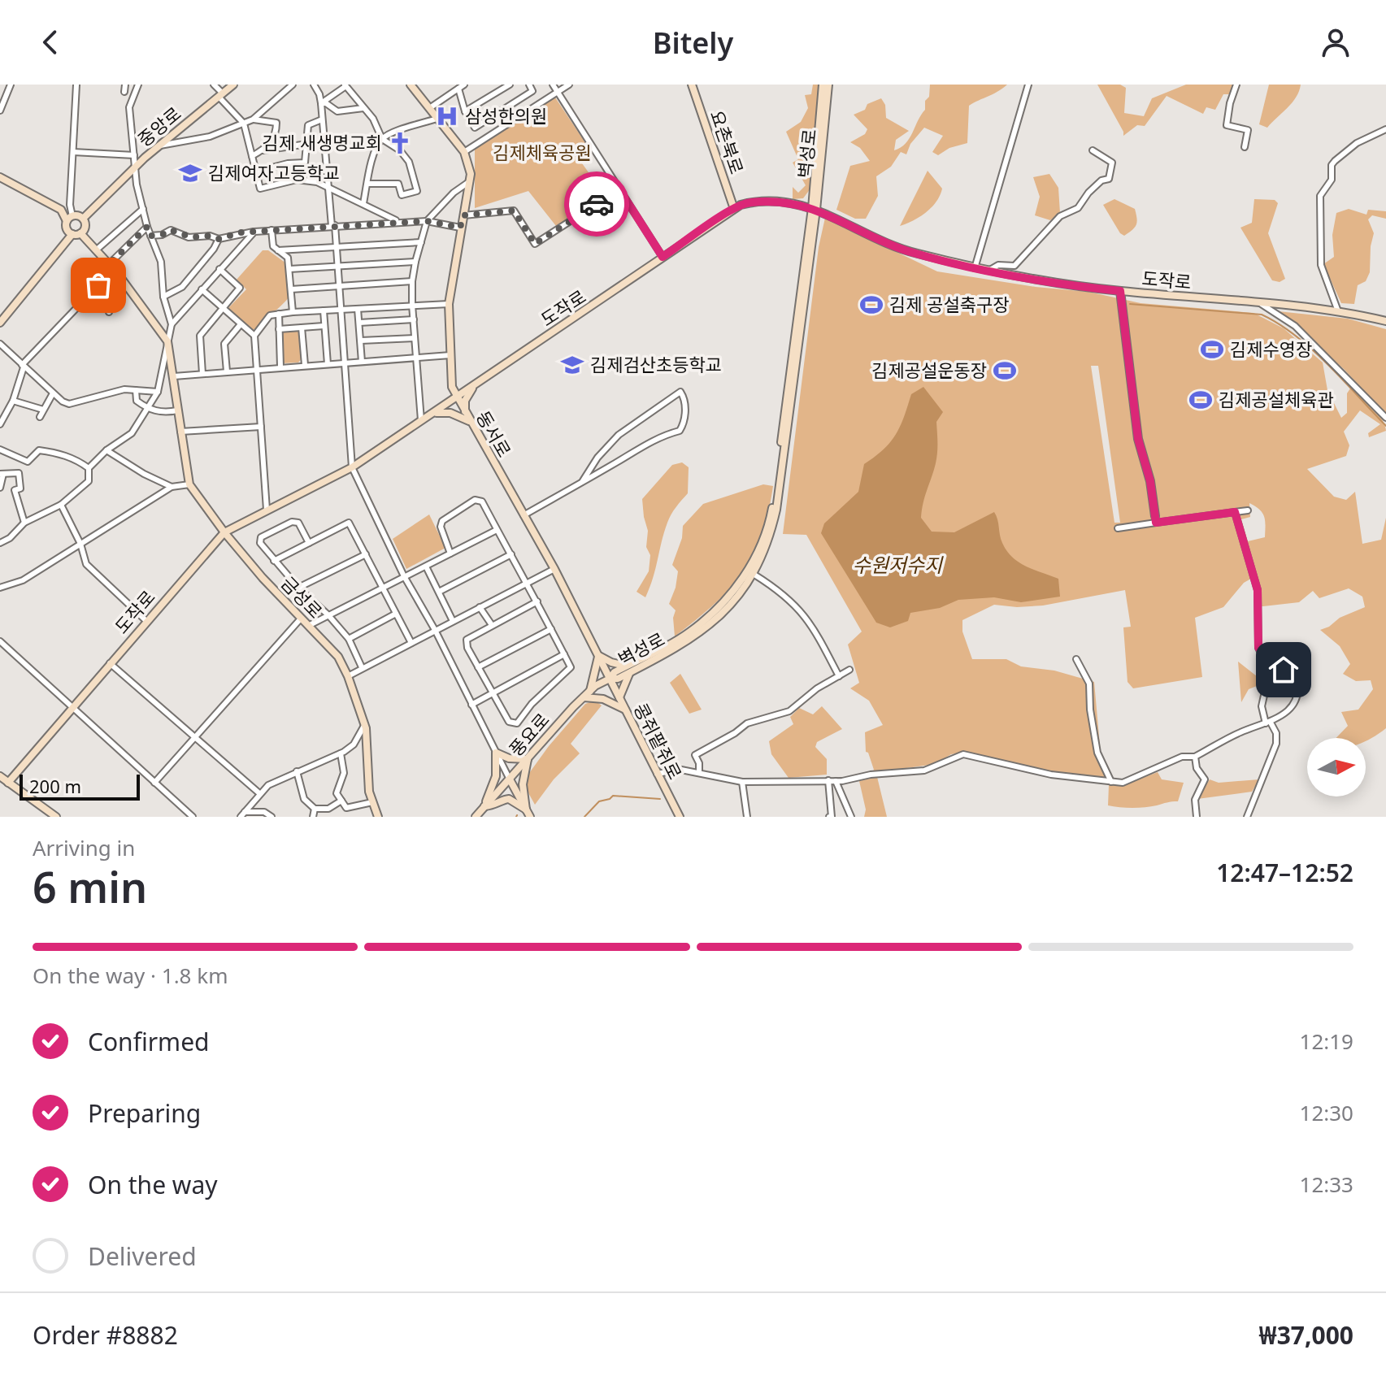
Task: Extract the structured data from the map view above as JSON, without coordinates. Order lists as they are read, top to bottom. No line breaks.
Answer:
{"streets":{"street":["중앙로","요촌북로","벽성로","도작로","동서로","금성로","풍요로","콩쥐팥쥐로"]},"crossings":[["중앙로","금성로"],["요촌북로","도작로"],["벽성로","도작로"],["벽성로","동서로"],["벽성로","풍요로"],["벽성로","콩쥐팥쥐로"],["도작로","동서로"],["도작로","금성로"],["동서로","풍요로"],["동서로","콩쥐팥쥐로"],["풍요로","콩쥐팥쥐로"]],"water":["수원저수지"],"parks":["김제체육공원"],"places":{"hospital":["삼성한의원"],"church":["김제 새생명교회"],"school or university":["김제여자고등학교","김제검산초등학교"],"sports":["김제 공설축구장","김제수영장","김제공설운동장","김제공설체육관"]},"scale_bar":"200 m","north":"right","page":{"header":"Bitely","scale":"200 m","heading":["6 min","Arriving in","12:47–12:52"],"panel":["Order #8882","₩37,000"],"bar":"On the way · 1.8 km","list":[["Confirmed","12:19"],["Preparing","12:30"],["On the way","12:33"],"Delivered"]}}
